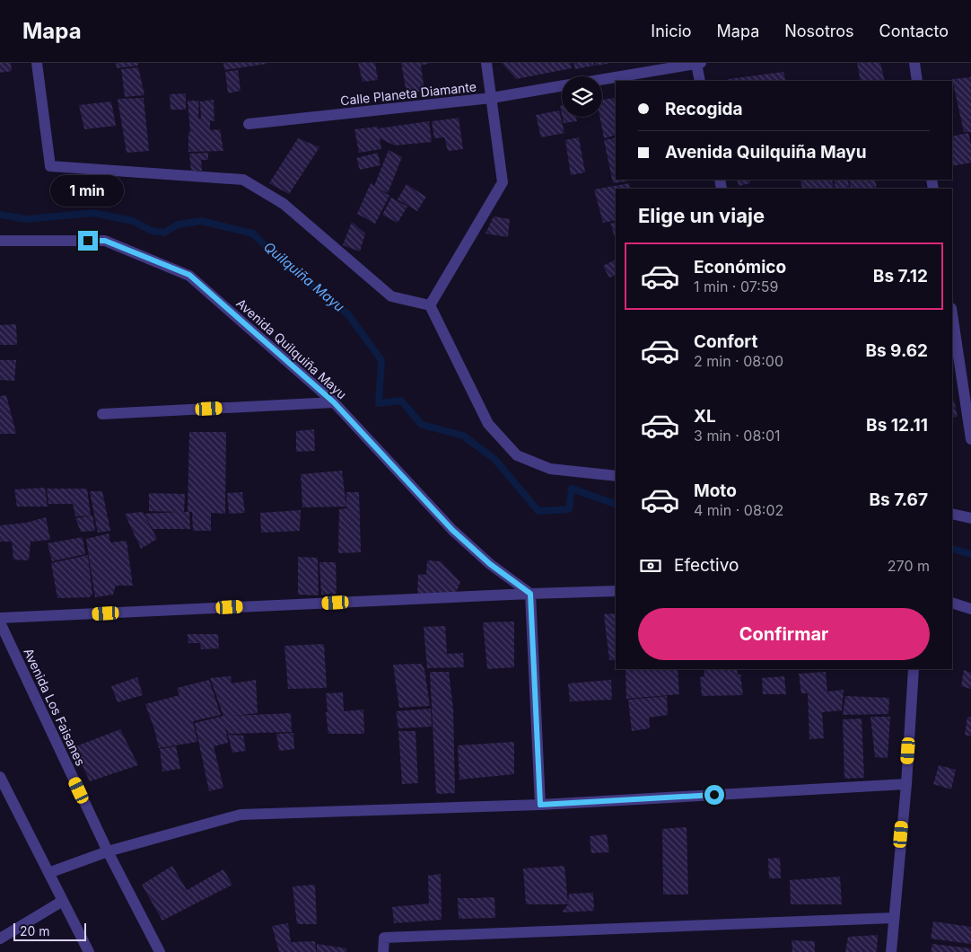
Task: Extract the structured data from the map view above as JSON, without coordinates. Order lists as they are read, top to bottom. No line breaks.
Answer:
{"streets":{"street":["Calle Planeta Diamante","Avenida Quilquiña Mayu","Avenida Los Faisanes"]},"water":["Quilquiña Mayu"],"scale_bar":"20 m","page":{"header":"Mapa","nav":["Inicio","Mapa","Nosotros","Contacto"],"banner":["Recogida","Avenida Quilquiña Mayu"],"bubble":"1 min","heading":"Elige un viaje","list":[{"name":"Económico","note":"1 min · 07:59","value":"Bs 7.12"},{"name":"Confort","note":"2 min · 08:00","value":"Bs 9.62"},{"name":"XL","note":"3 min · 08:01","value":"Bs 12.11"},{"name":"Moto","note":"4 min · 08:02","value":"Bs 7.67"}],"pay":["Efectivo","270 m"],"buttons":"Confirmar","scale":"20 m"}}
